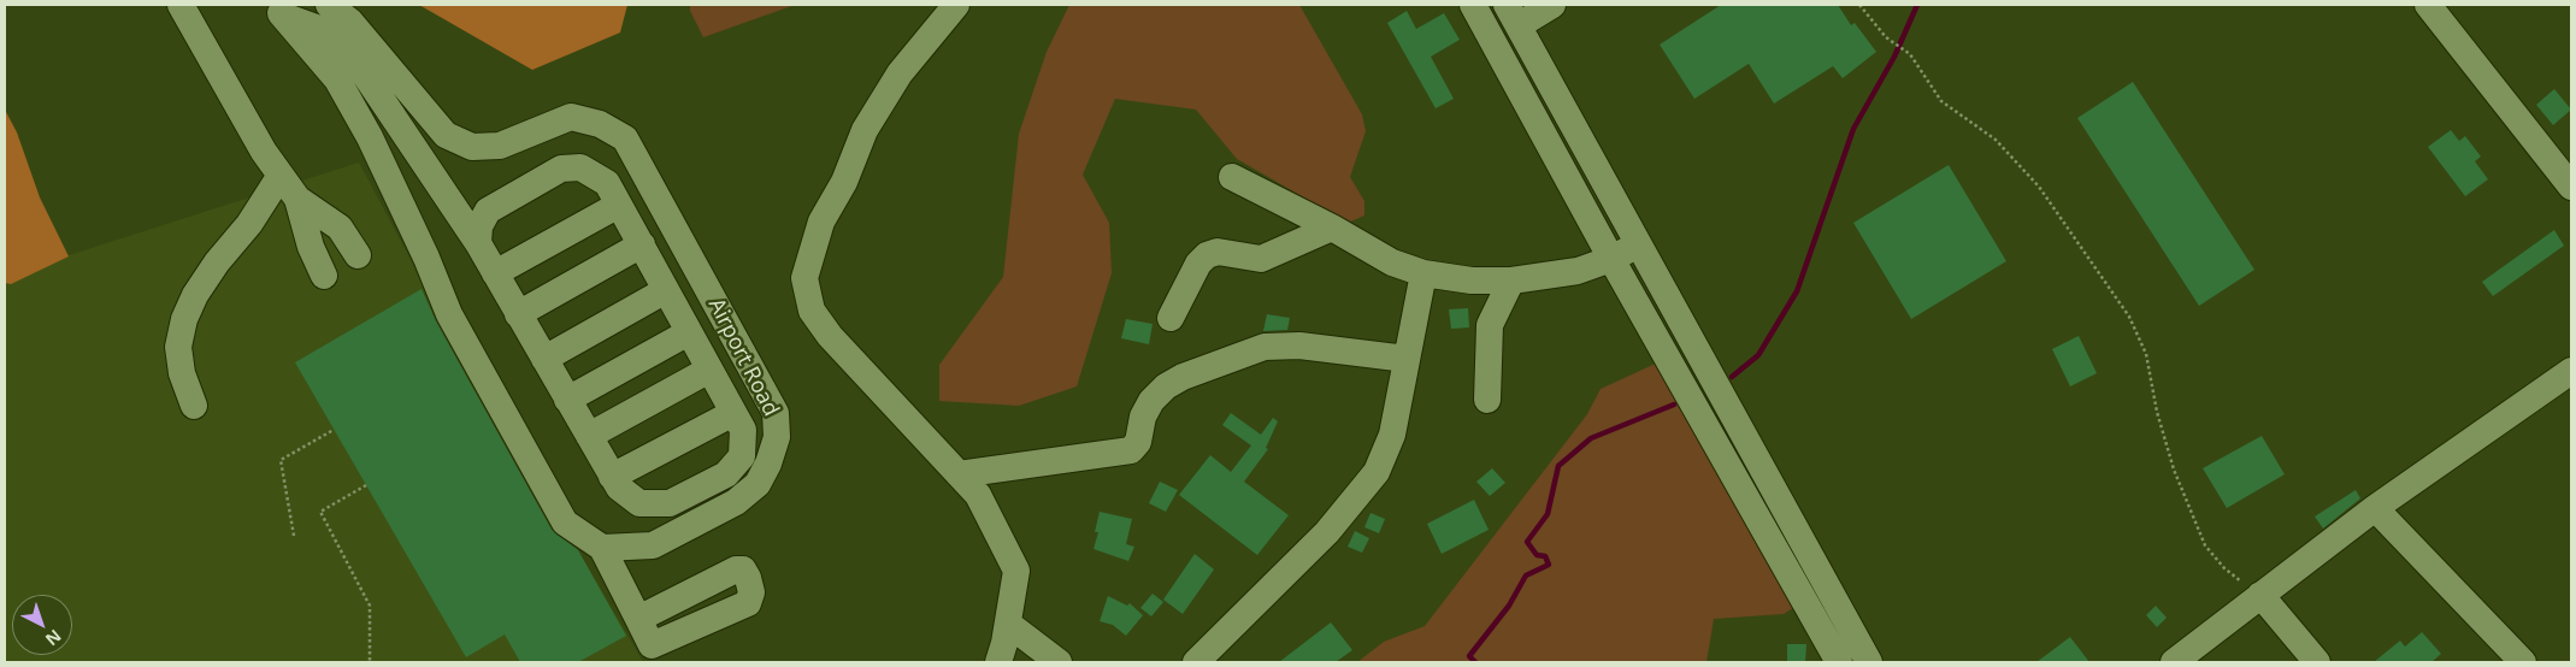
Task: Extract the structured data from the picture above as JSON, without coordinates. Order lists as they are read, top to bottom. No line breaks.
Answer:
{"streets":{"street":["Airport Road"]},"north":"bottom right"}
